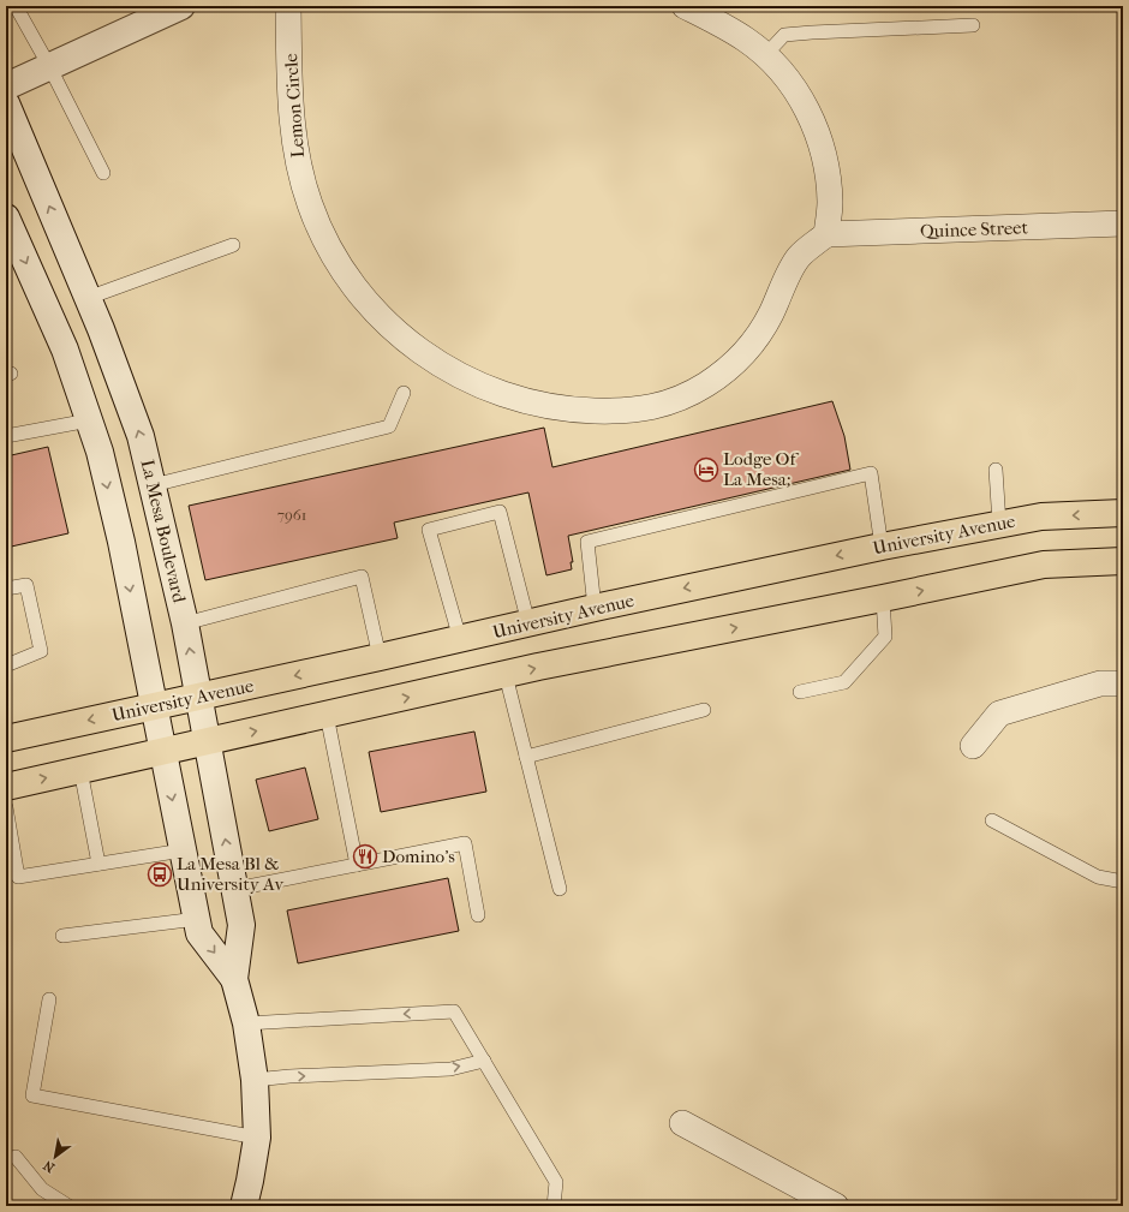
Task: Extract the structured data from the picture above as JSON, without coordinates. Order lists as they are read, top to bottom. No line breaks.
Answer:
{"streets":{"main road":["La Mesa Boulevard","University Avenue"],"street":["Lemon Circle","Quince Street"]},"crossings":[["Lemon Circle","Quince Street"],["La Mesa Boulevard","University Avenue"]],"places":{"hotel":["Lodge Of La Mesa;"],"restaurant":["Domino's"],"bus stop":["La Mesa Bl & University Av"]},"house_numbers":["7961"],"north":"bottom left"}
